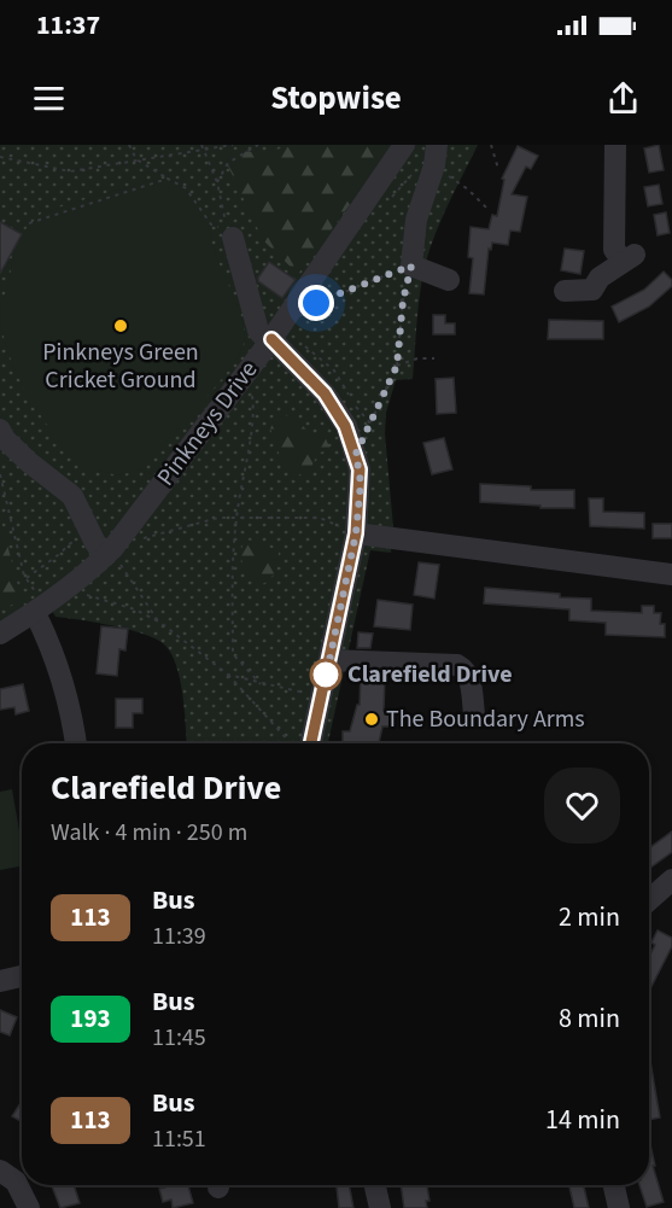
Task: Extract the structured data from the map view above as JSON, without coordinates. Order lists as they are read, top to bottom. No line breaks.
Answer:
{"streets":{"street":["Pinkneys Drive"]},"places":["Pinkneys Green Cricket Ground","Clarefield Drive","The Boundary Arms"],"lines":["bus line 113"],"page":{"status":"11:37","header":"Stopwise","heading":["Clarefield Drive","Walk · 4 min · 250 m"],"list":[{"mark":"113","name":"Bus","note":"11:39","value":"2 min"},{"mark":"193","name":"Bus","note":"11:45","value":"8 min"},{"mark":"113","name":"Bus","note":"11:51","value":"14 min"}]}}
